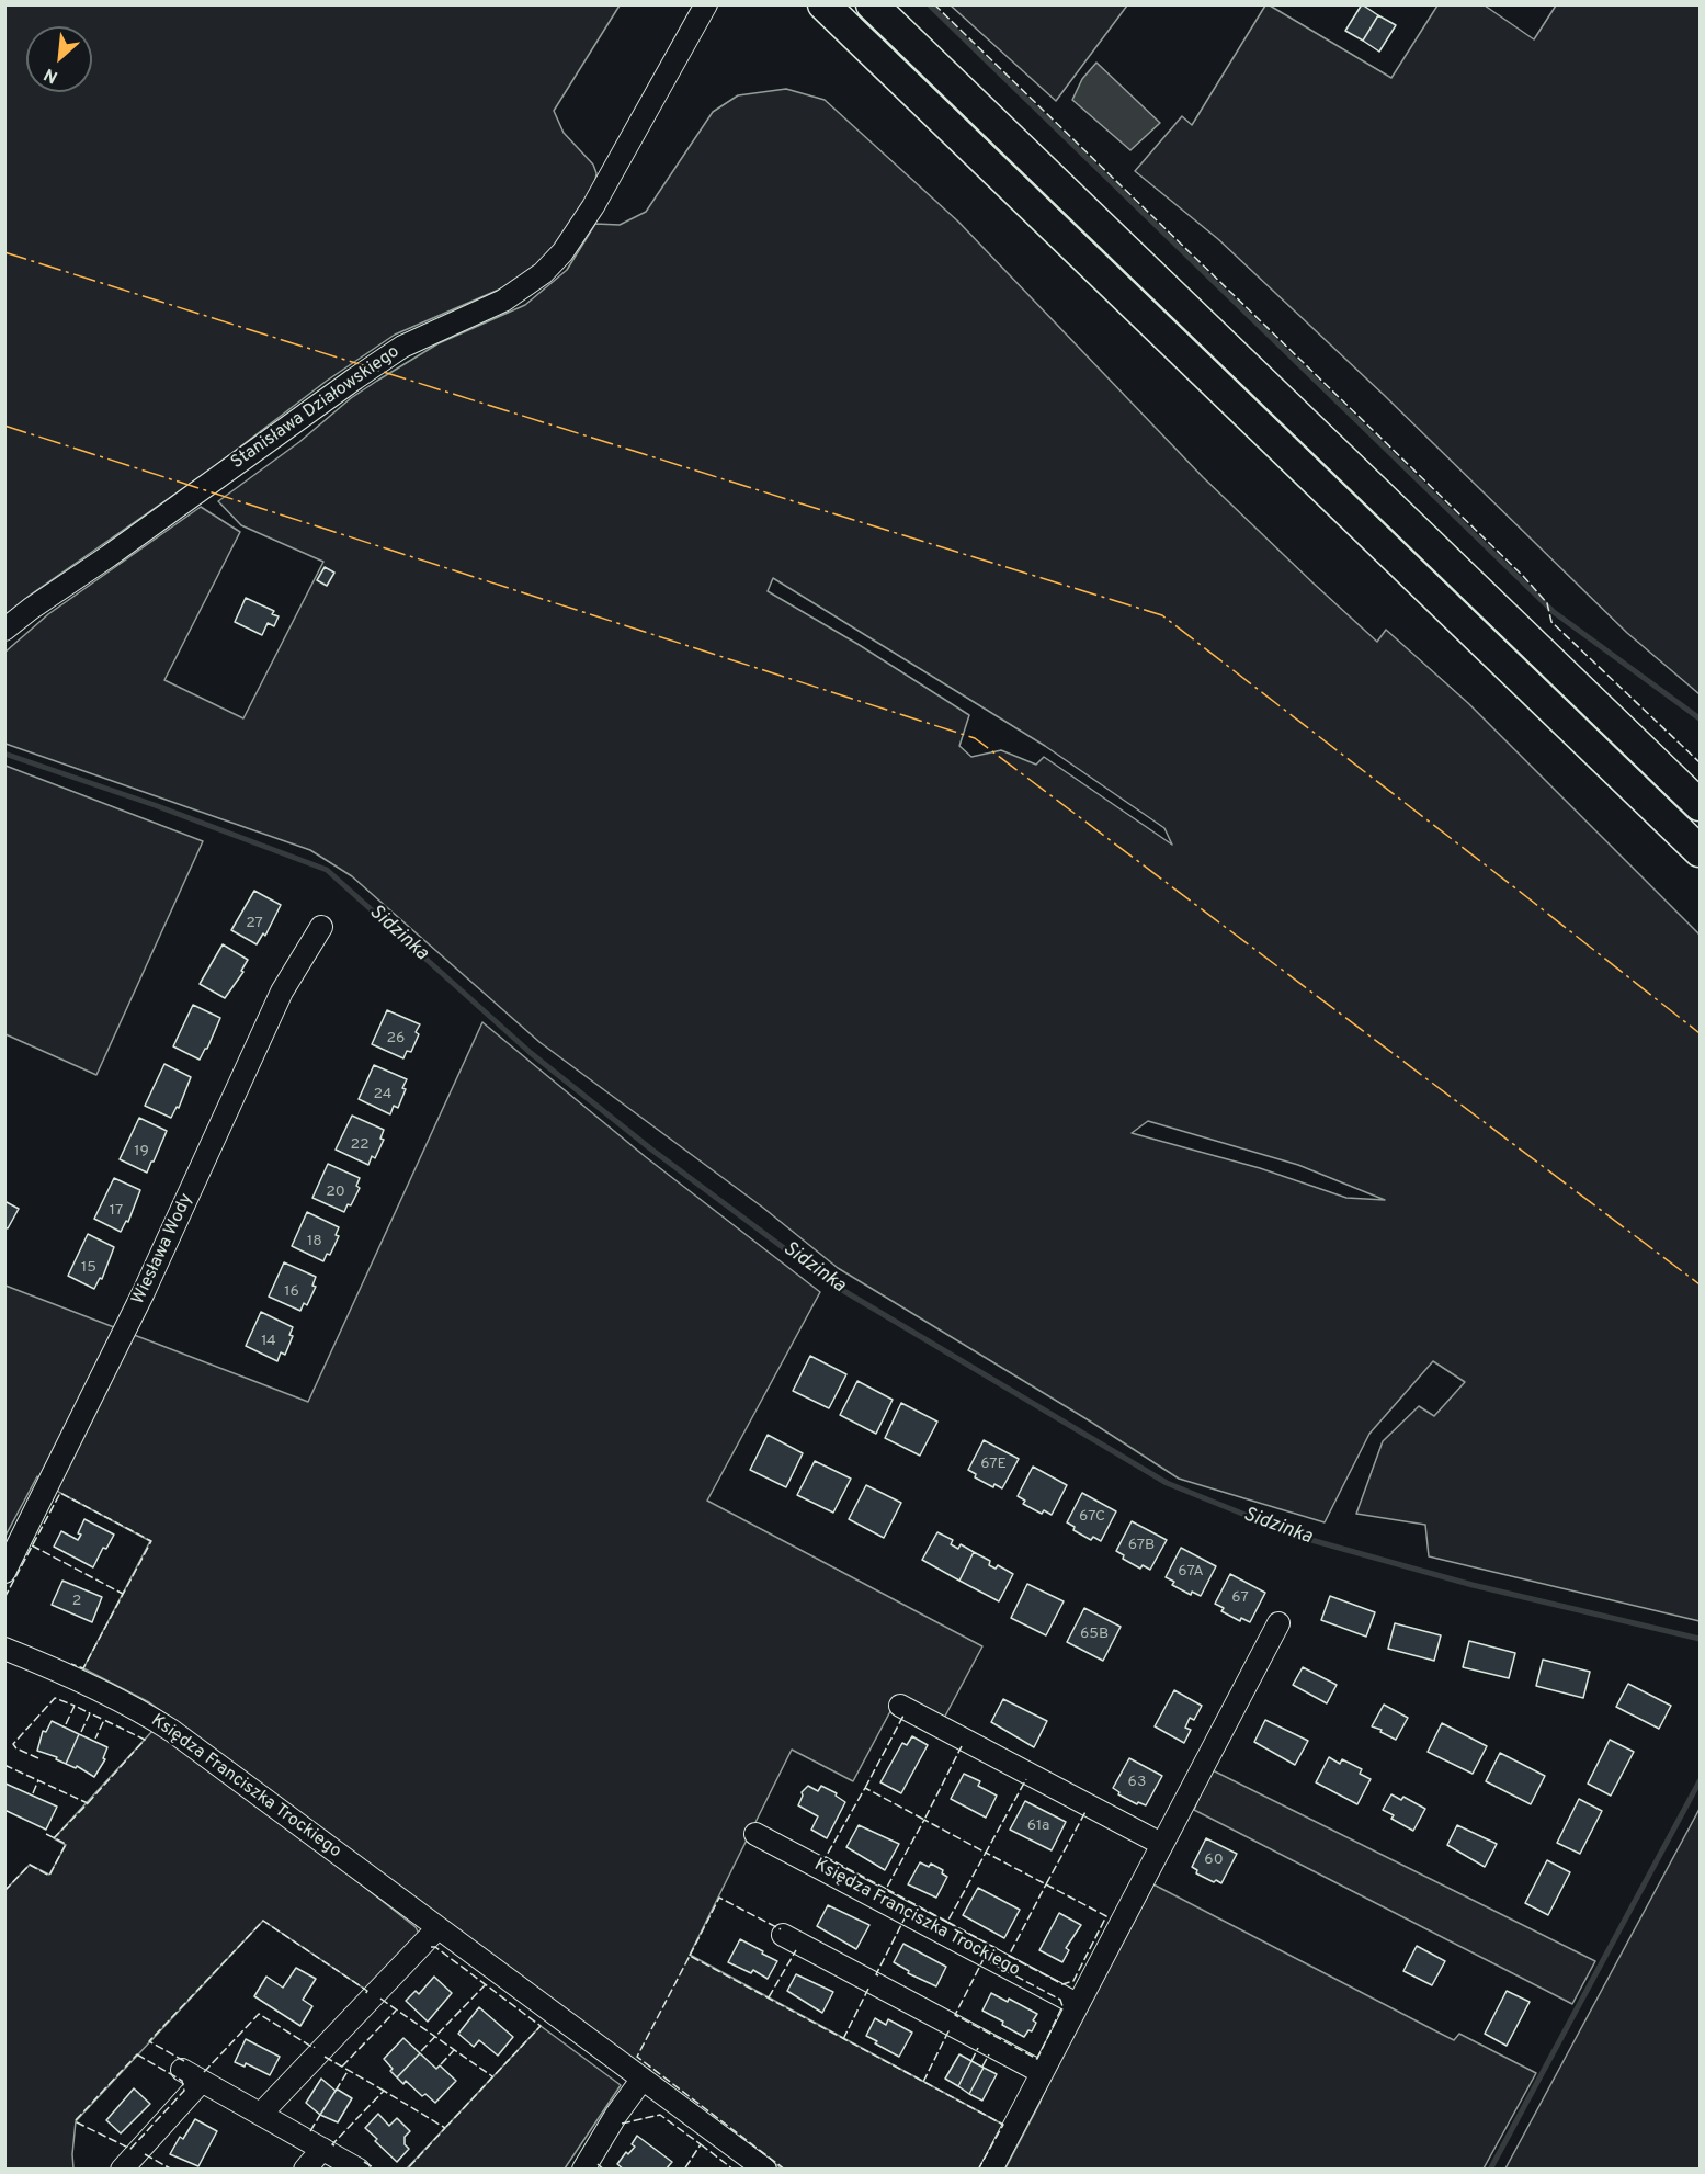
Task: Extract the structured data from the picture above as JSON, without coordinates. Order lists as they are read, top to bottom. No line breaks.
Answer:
{"streets":{"street":["Stanisława Działowskiego","Wiesława Wody","Księdza Franciszka Trockiego"]},"water":["Sidzinka"],"house_numbers":["27","26","24","22","19","20","17","18","15","16","14","67E","67C","67B","67A","67","2","65B","63","61a","60"],"north":"bottom left"}
